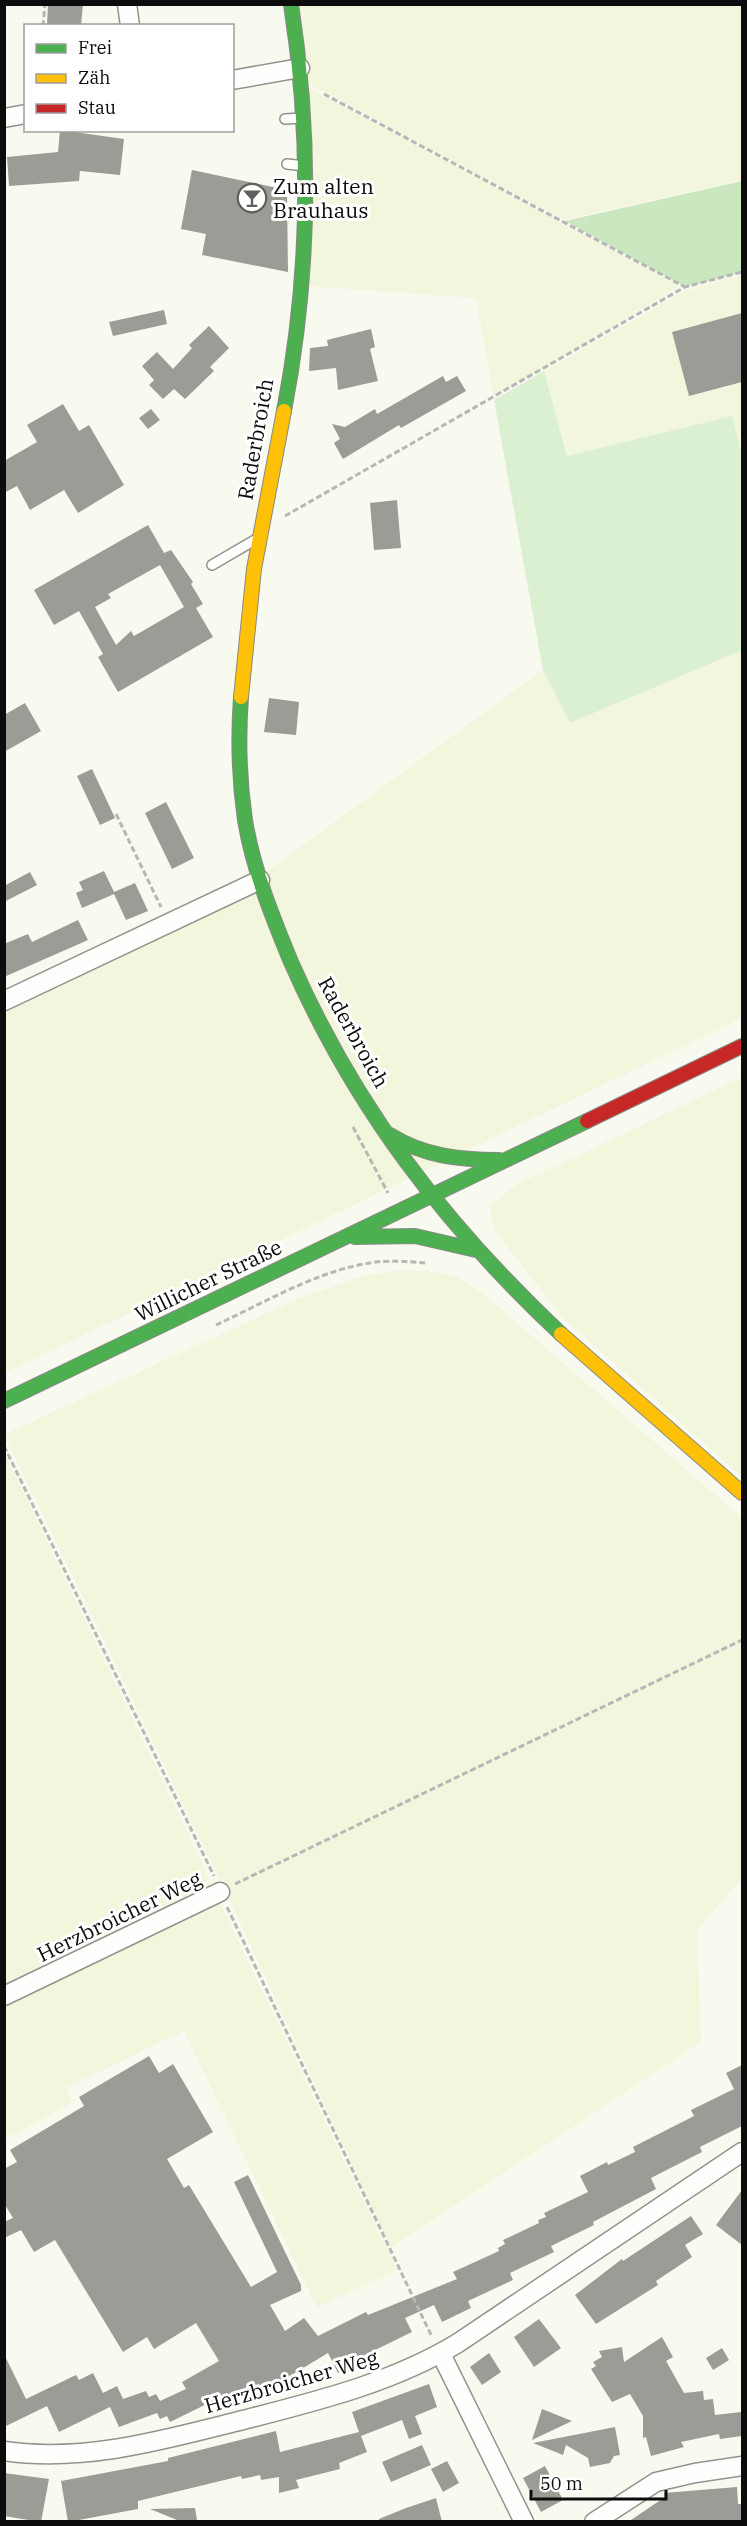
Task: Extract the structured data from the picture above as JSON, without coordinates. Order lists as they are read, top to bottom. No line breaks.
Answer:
{"streets":{"street":["Raderbroich","Willicher Straße","Herzbroicher Weg"]},"crossings":[["Raderbroich","Willicher Straße"]],"places":{"bar":["Zum alten Brauhaus"]},"legend":["Frei","Zäh","Stau"],"scale_bar":"50 m"}
